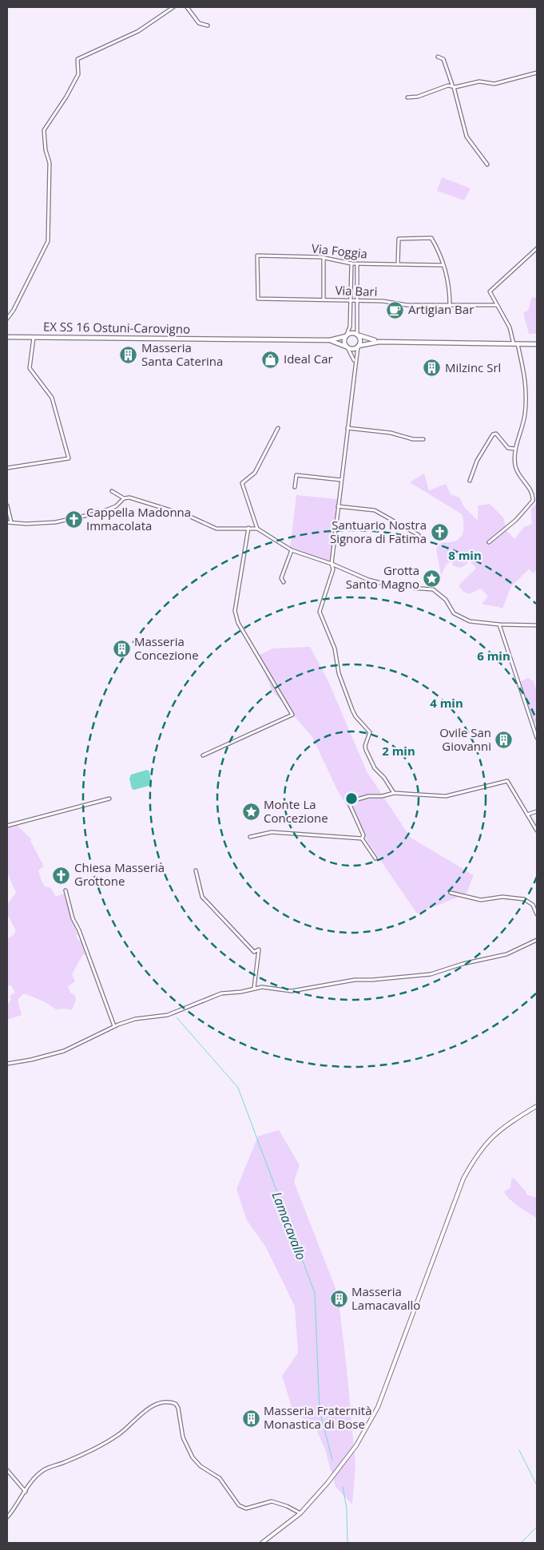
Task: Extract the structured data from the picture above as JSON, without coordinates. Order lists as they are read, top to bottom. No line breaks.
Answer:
{"streets":{"main road":["EX SS 16 Ostuni-Carovigno"],"street":["Via Foggia","Via Bari"]},"crossings":[["Via Foggia","Via Bari"]],"water":["Lamacavallo"],"places":{"cafe":["Artigian Bar"],"building":["Masseria Santa Caterina","Milzinc Srl","Masseria Concezione","Ovile San Giovanni","Masseria Lamacavallo","Masseria Fraternità Monastica di Bose"],"shop":["Ideal Car"],"church":["Cappella Madonna Immacolata","Santuario Nostra Signora di Fatima","Chiesa Masseria Grottone"],"place":["Grotta Santo Magno","Monte La Concezione"]},"rings":["8 min","6 min","4 min","2 min"]}
